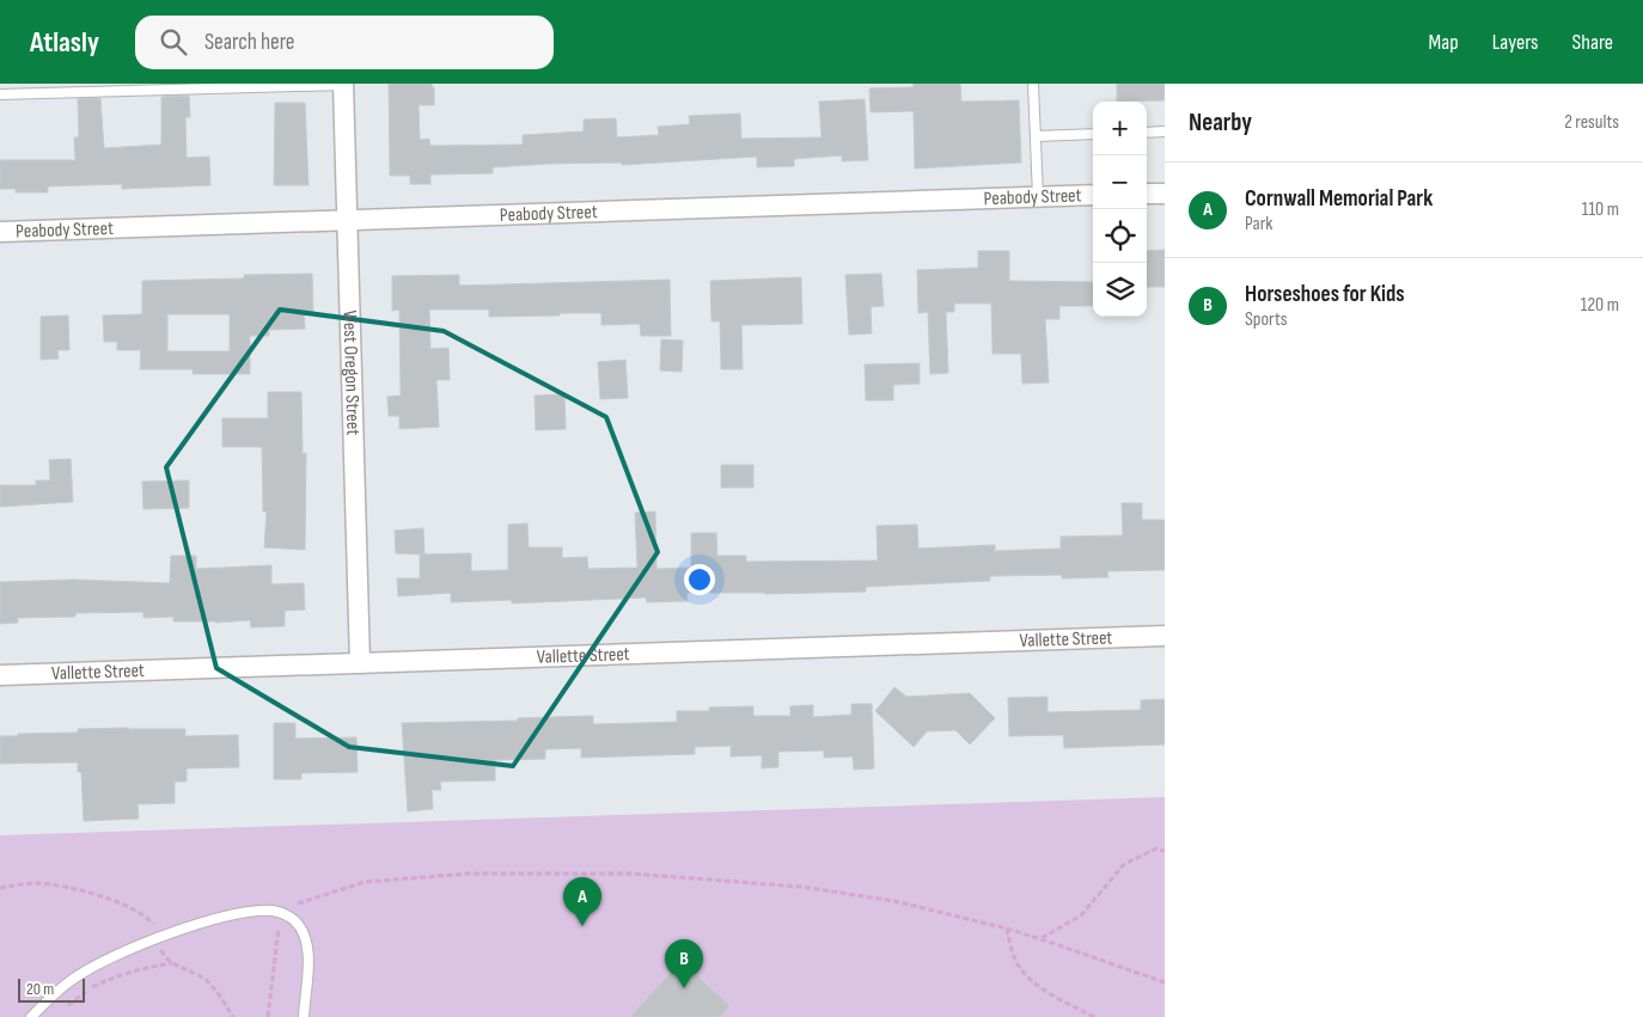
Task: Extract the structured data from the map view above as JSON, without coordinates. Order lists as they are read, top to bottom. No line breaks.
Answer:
{"streets":{"street":["Peabody Street","West Oregon Street","Vallette Street"]},"crossings":[["Peabody Street","West Oregon Street"],["West Oregon Street","Vallette Street"]],"scale_bar":"20 m","page":{"header":"Atlasly","search":"Search here","nav":["Map","Layers","Share"],"heading":["Nearby","2 results"],"map_buttons":["+","−"],"list":[{"mark":"A","name":"Cornwall Memorial Park","note":"Park","value":"110 m"},{"mark":"B","name":"Horseshoes for Kids","note":"Sports","value":"120 m"}],"pins":["A","B"],"scale":"20 m"}}
